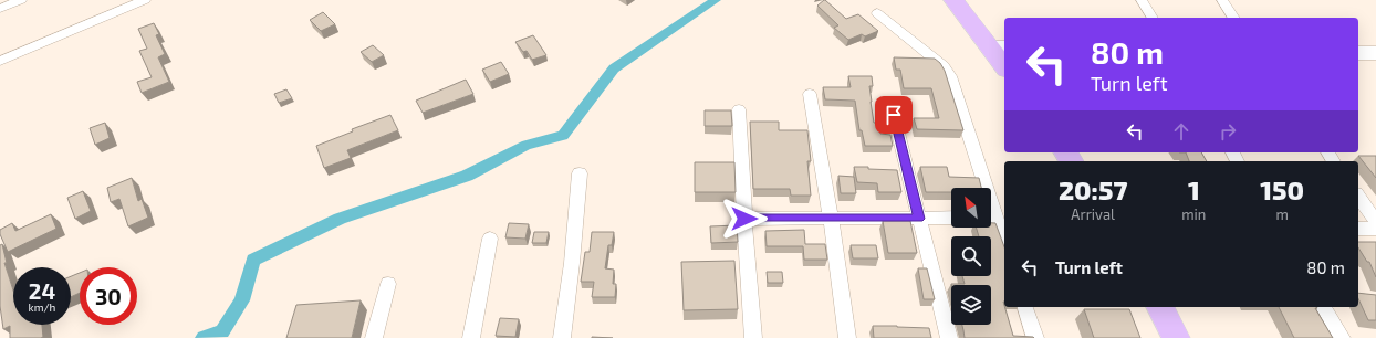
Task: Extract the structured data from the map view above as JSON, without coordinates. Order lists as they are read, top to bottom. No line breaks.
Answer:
{"north":"top left","page":{"turn":["80 m","Turn left"],"eta":["20:57","Arrival","1","min","150","m"],"list":[{"name":"Turn left","value":"80 m"}],"speed":"24 km/h","limit":"30"}}
